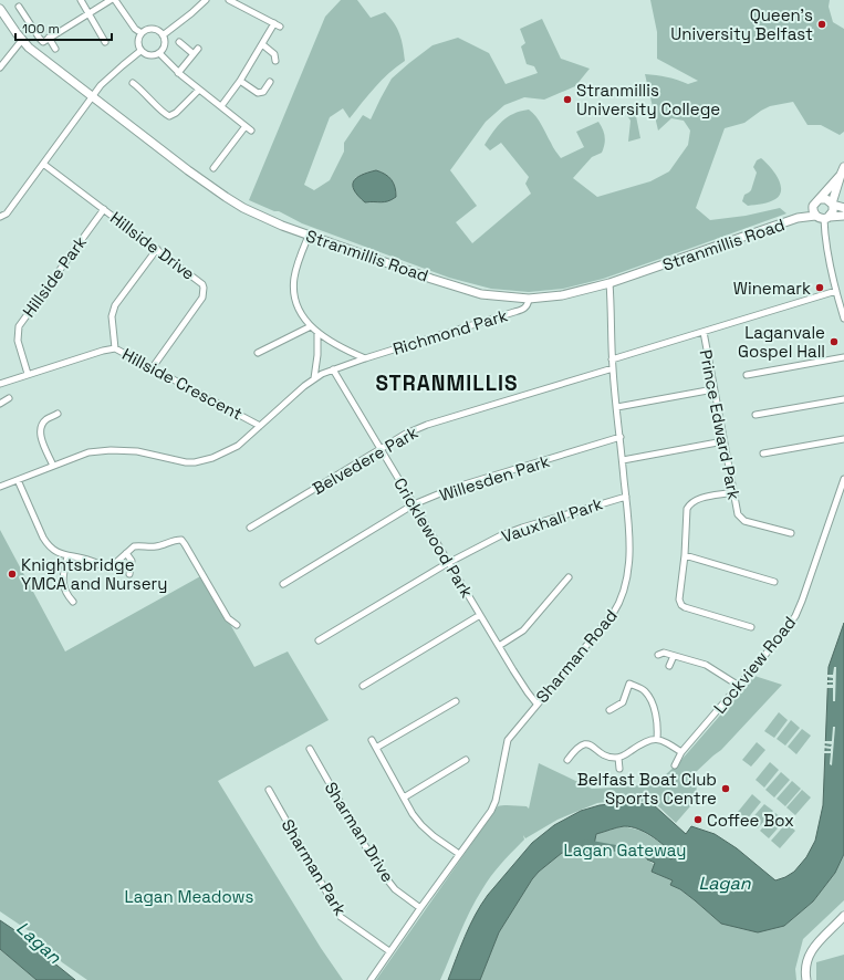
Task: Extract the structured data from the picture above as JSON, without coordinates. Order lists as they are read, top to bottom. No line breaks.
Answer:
{"streets":{"street":["Stranmillis Road","Hillside Drive","Hillside Park","Richmond Park","Hillside Crescent","Prince Edward Park","Belvedere Park","Willesden Park","Vauxhall Park","Cricklewood Park","Sharman Road","Lockview Road","Sharman Drive","Sharman Park"]},"crossings":[["Stranmillis Road","Richmond Park"],["Stranmillis Road","Sharman Road"],["Hillside Drive","Hillside Park"],["Hillside Drive","Hillside Crescent"],["Hillside Park","Hillside Crescent"],["Richmond Park","Hillside Crescent"],["Richmond Park","Cricklewood Park"],["Belvedere Park","Cricklewood Park"],["Belvedere Park","Sharman Road"],["Willesden Park","Cricklewood Park"],["Willesden Park","Sharman Road"],["Vauxhall Park","Cricklewood Park"],["Vauxhall Park","Sharman Road"],["Cricklewood Park","Sharman Road"],["Sharman Road","Sharman Drive"],["Sharman Road","Sharman Park"]],"districts":["STRANMILLIS"],"water":["Lagan"],"parks":["Lagan Gateway","Lagan Meadows"],"places":["Queen's University Belfast","Stranmillis University College","Winemark","Laganvale Gospel Hall","Knightsbridge YMCA and Nursery","Belfast Boat Club Sports Centre","Coffee Box"],"scale_bar":"100 m"}
